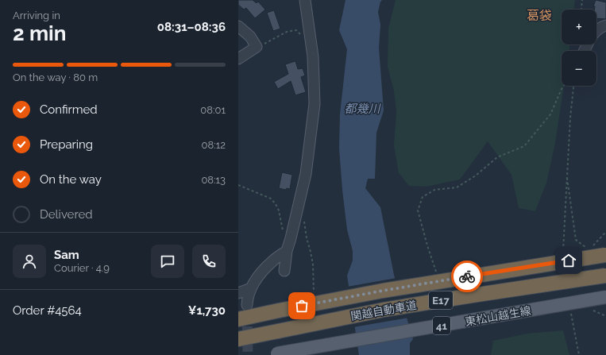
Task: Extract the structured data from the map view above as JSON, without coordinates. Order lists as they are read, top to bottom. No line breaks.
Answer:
{"streets":{"highway":["E17","関越自動車道"],"main road":["東松山越生線","41"]},"districts":["葛袋"],"water":["都幾川"],"page":{"heading":["2 min","Arriving in","08:31–08:36"],"panel":["Sam","Courier · 4.9","Order #4564","¥1,730"],"map_buttons":["+","−"],"bar":"On the way · 80 m","list":[["Confirmed","08:01"],["Preparing","08:12"],["On the way","08:13"],"Delivered"]}}
